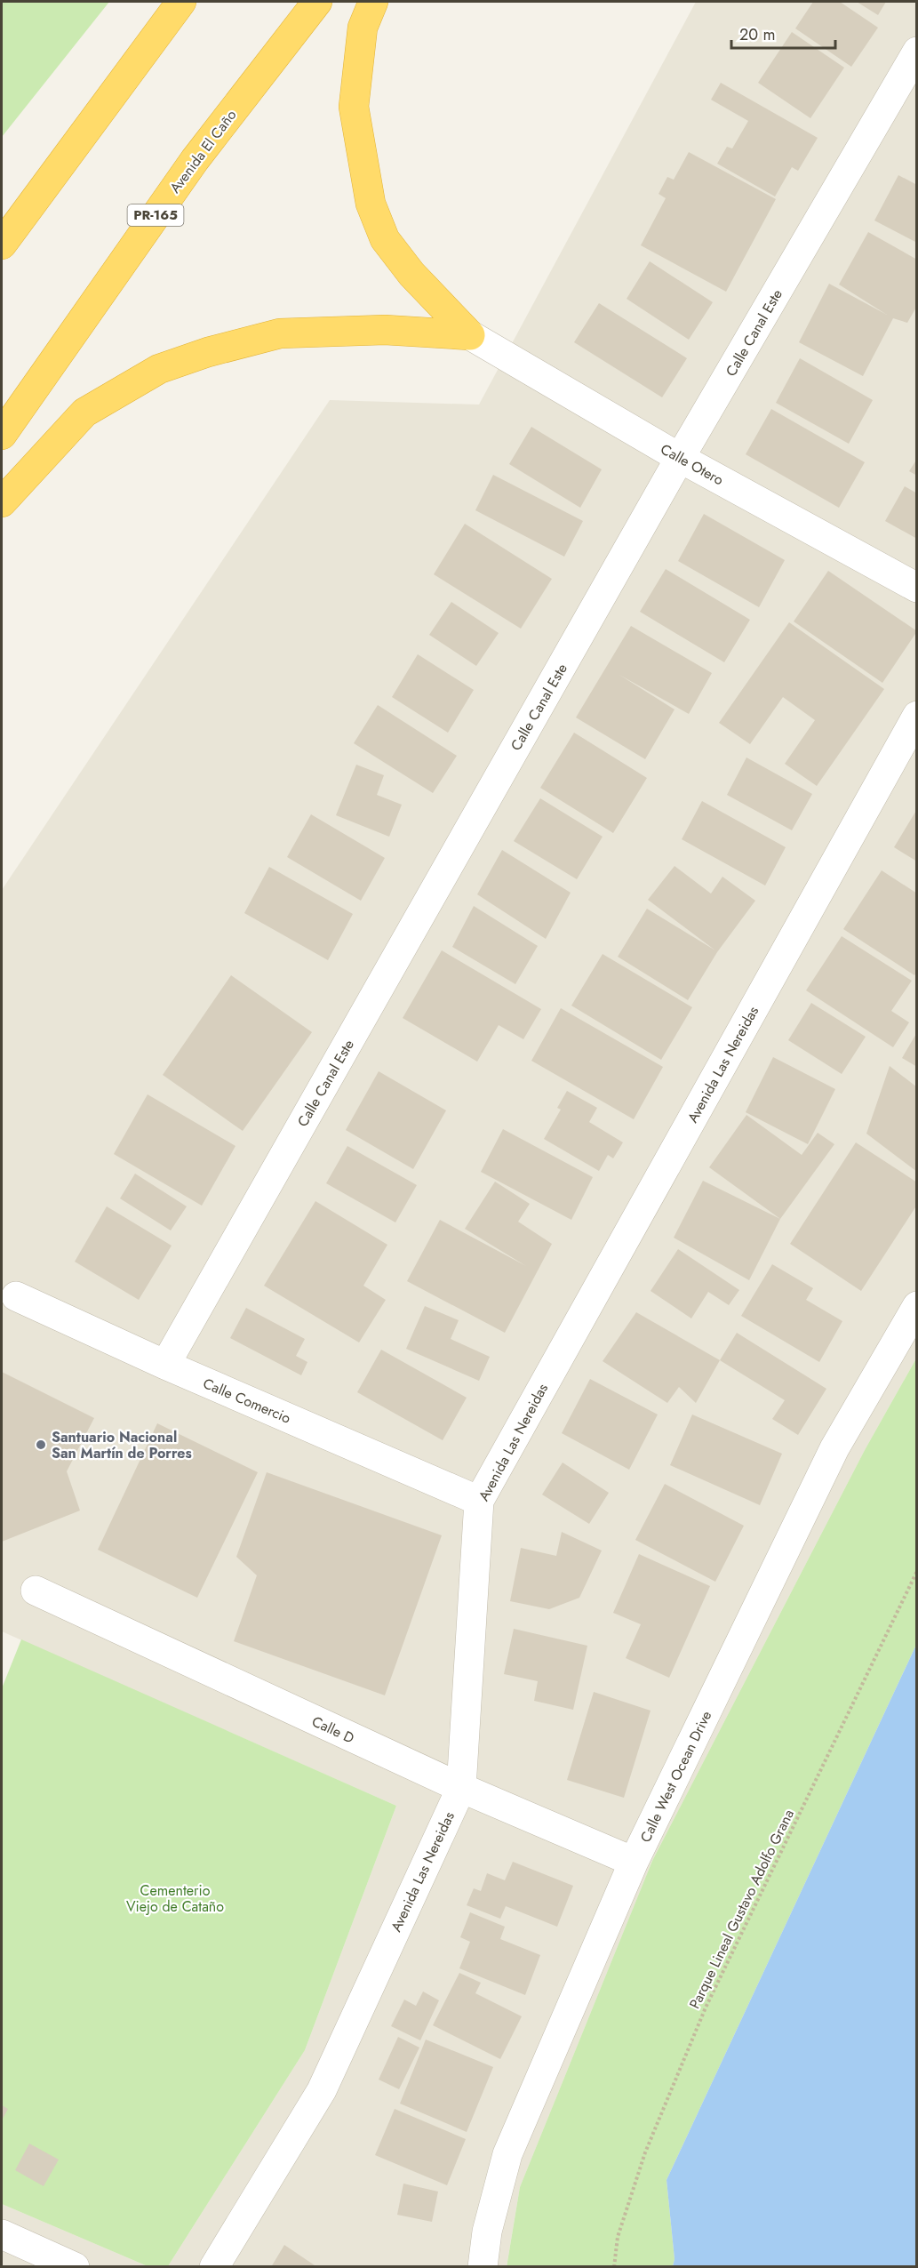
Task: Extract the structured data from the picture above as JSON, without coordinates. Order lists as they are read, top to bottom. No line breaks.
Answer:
{"streets":{"highway":["Avenida El Caño","PR-165"],"street":["Calle Canal Este","Calle Otero","Avenida Las Nereidas","Calle Comercio","Calle D","Calle West Ocean Drive"],"path":["Parque Lineal Gustavo Adolfo Grana"]},"crossings":[["Calle Canal Este","Calle Otero"],["Calle Canal Este","Calle Comercio"],["Avenida Las Nereidas","Calle Comercio"],["Avenida Las Nereidas","Calle D"],["Calle D","Calle West Ocean Drive"]],"parks":["Cementerio Viejo de Cataño"],"places":["Santuario Nacional San Martín de Porres"],"scale_bar":"20 m"}
